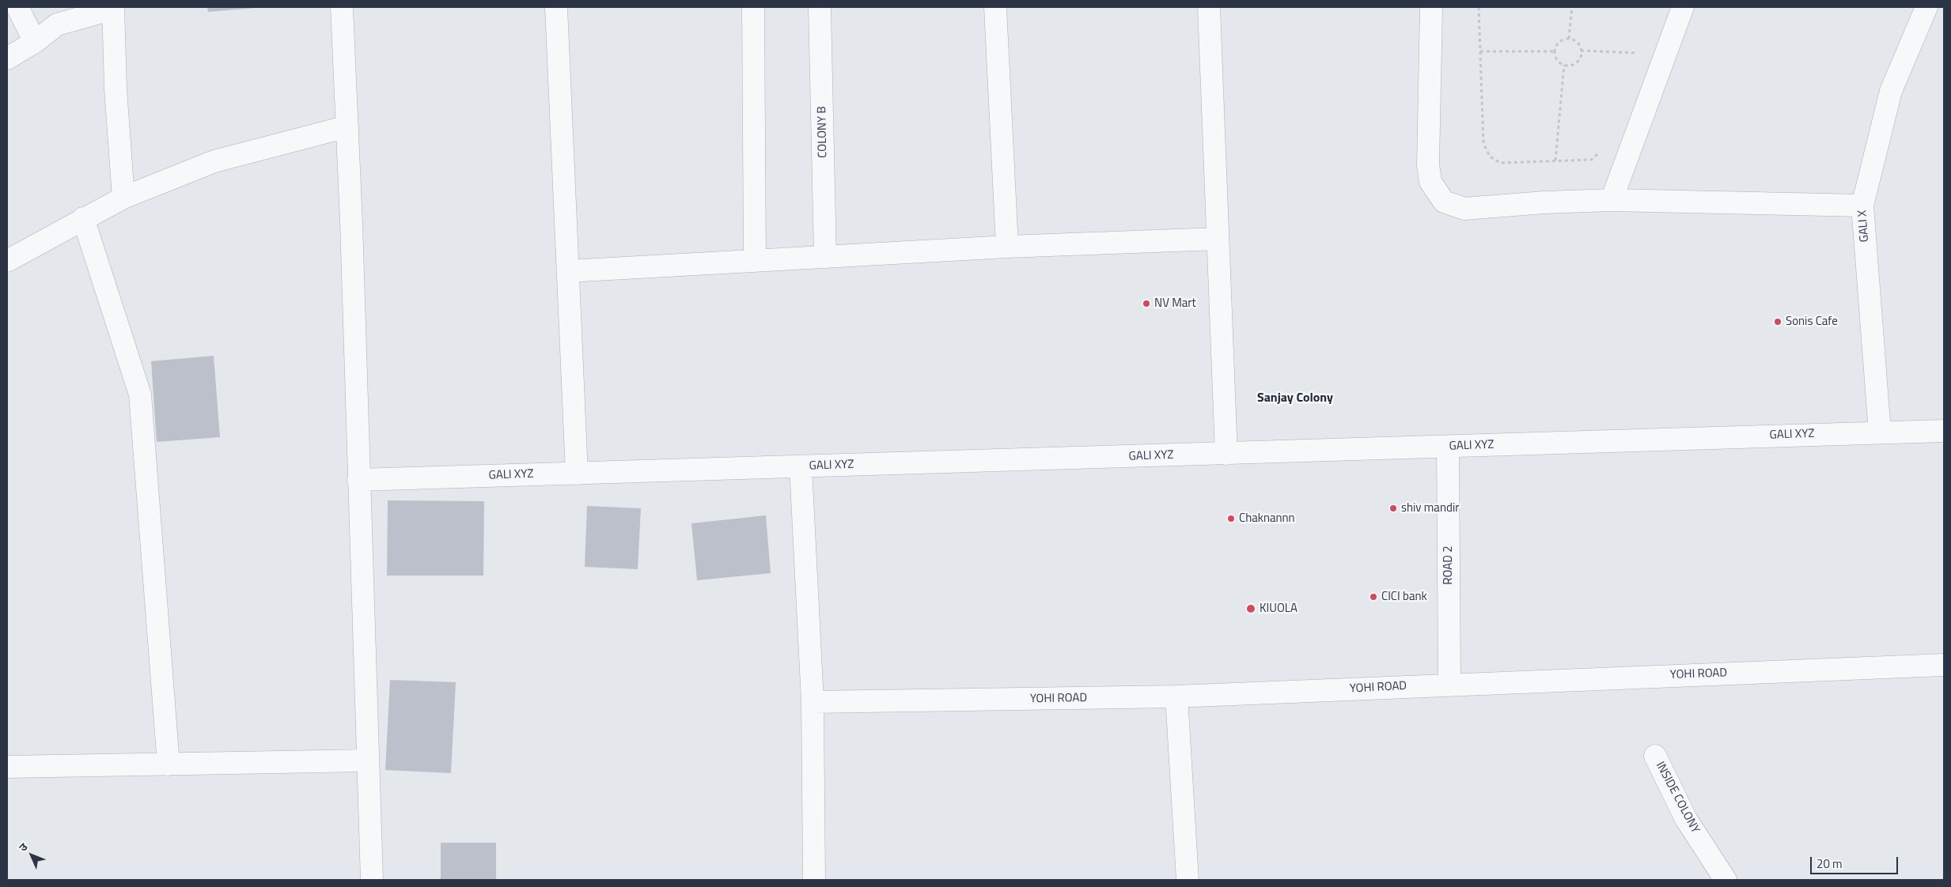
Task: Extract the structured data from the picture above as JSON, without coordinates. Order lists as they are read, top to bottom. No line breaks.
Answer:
{"streets":{"street":["COLONY B","GALI X","GALI XYZ","ROAD 2","YOHI ROAD","INSIDE COLONY"]},"crossings":[["GALI X","GALI XYZ"],["GALI XYZ","ROAD 2"],["ROAD 2","YOHI ROAD"]],"districts":["Sanjay Colony"],"places":["NV Mart","Sonis Cafe","shiv mandir","Chaknannn","CICI bank","KIUOLA"],"scale_bar":"20 m","north":"top left"}
